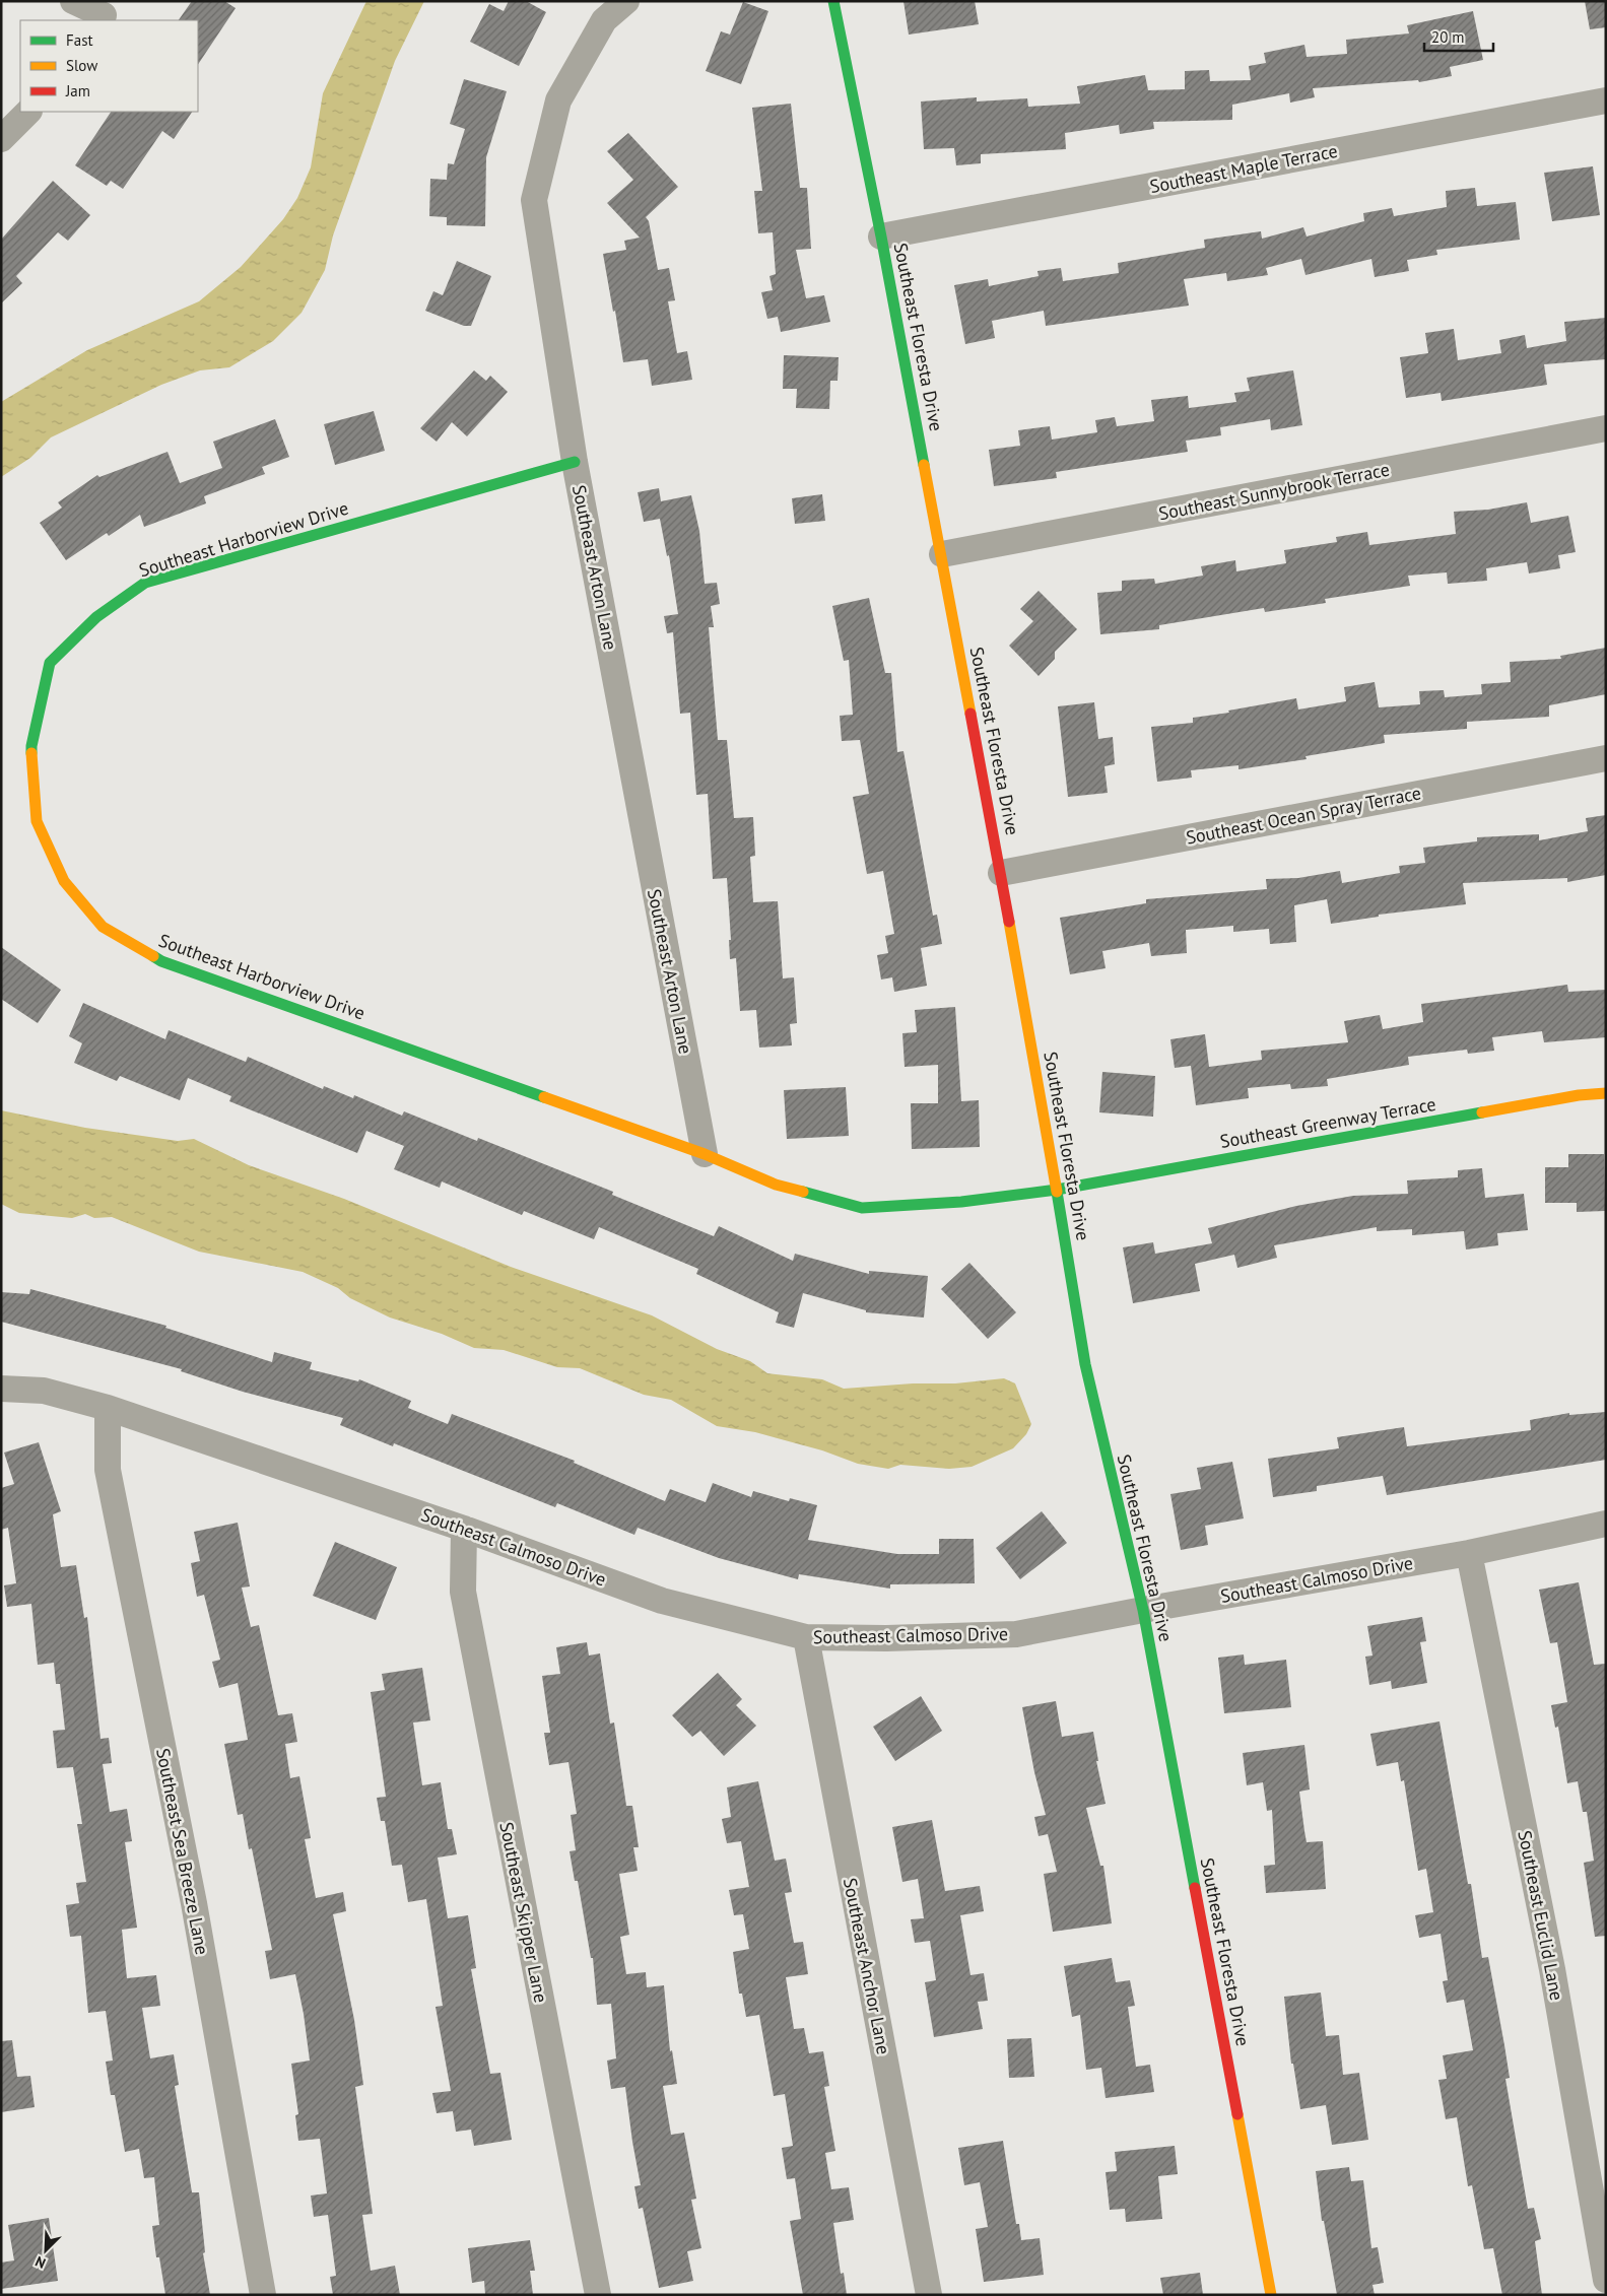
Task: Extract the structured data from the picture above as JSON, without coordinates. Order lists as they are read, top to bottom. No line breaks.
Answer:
{"streets":{"street":["Southeast Maple Terrace","Southeast Floresta Drive","Southeast Sunnybrook Terrace","Southeast Harborview Drive","Southeast Arton Lane","Southeast Ocean Spray Terrace","Southeast Greenway Terrace","Southeast Calmoso Drive","Southeast Sea Breeze Lane","Southeast Skipper Lane","Southeast Euclid Lane","Southeast Anchor Lane"]},"crossings":[["Southeast Maple Terrace","Southeast Floresta Drive"],["Southeast Floresta Drive","Southeast Sunnybrook Terrace"],["Southeast Floresta Drive","Southeast Harborview Drive"],["Southeast Floresta Drive","Southeast Ocean Spray Terrace"],["Southeast Floresta Drive","Southeast Greenway Terrace"],["Southeast Floresta Drive","Southeast Calmoso Drive"],["Southeast Harborview Drive","Southeast Arton Lane"],["Southeast Harborview Drive","Southeast Greenway Terrace"],["Southeast Calmoso Drive","Southeast Sea Breeze Lane"],["Southeast Calmoso Drive","Southeast Skipper Lane"],["Southeast Calmoso Drive","Southeast Euclid Lane"],["Southeast Calmoso Drive","Southeast Anchor Lane"]],"legend":["Fast","Slow","Jam"],"scale_bar":"20 m","north":"bottom left"}
